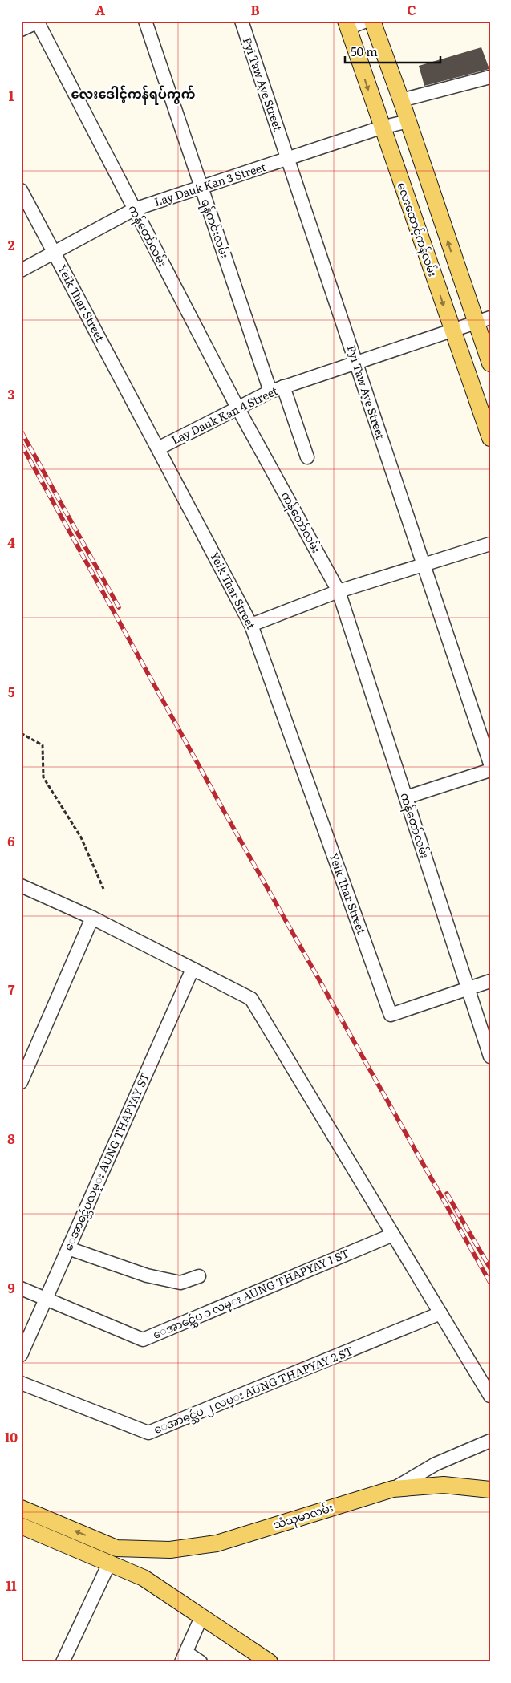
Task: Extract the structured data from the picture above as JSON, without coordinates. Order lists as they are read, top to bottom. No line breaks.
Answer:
{"streets":{"main road":["လေးထောင့်ကန်လမ်း","သံသုမာလမ်း"],"street":["Pyi Taw Aye Street","Lay Dauk Kan 3 Street","ရန်ကင်းလမ်း","ကန်တော်လမ်း","Yeik Thar Street","Lay Dauk Kan 4 Street","ေအာင္သေဴပလမ္း AUNG THAPYAY ST","ေအာင္သေဴပ ၁ လမ္း AUNG THAPYAY 1 ST","ေအာင္သေဴပ ၂ လမ္း AUNG THAPYAY 2 ST"]},"crossings":[["Pyi Taw Aye Street","Lay Dauk Kan 3 Street"],["Pyi Taw Aye Street","Lay Dauk Kan 4 Street"],["Lay Dauk Kan 3 Street","ရန်ကင်းလမ်း"],["Lay Dauk Kan 3 Street","လေးထောင့်ကန်လမ်း"],["Lay Dauk Kan 3 Street","ကန်တော်လမ်း"],["Lay Dauk Kan 3 Street","Yeik Thar Street"],["ရန်ကင်းလမ်း","Lay Dauk Kan 4 Street"],["လေးထောင့်ကန်လမ်း","Lay Dauk Kan 4 Street"],["ကန်တော်လမ်း","Yeik Thar Street"],["ကန်တော်လမ်း","Lay Dauk Kan 4 Street"],["Yeik Thar Street","Lay Dauk Kan 4 Street"],["ေအာင္သေဴပလမ္း AUNG THAPYAY ST","ေအာင္သေဴပ ၁ လမ္း AUNG THAPYAY 1 ST"]],"districts":["လေးဒေါင့်ကန်ရပ်ကွက်"],"scale_bar":"50 m","grid":{"columns":["A","B","C"],"rows":["1","2","3","4","5","6","7","8","9","10","11"]}}
